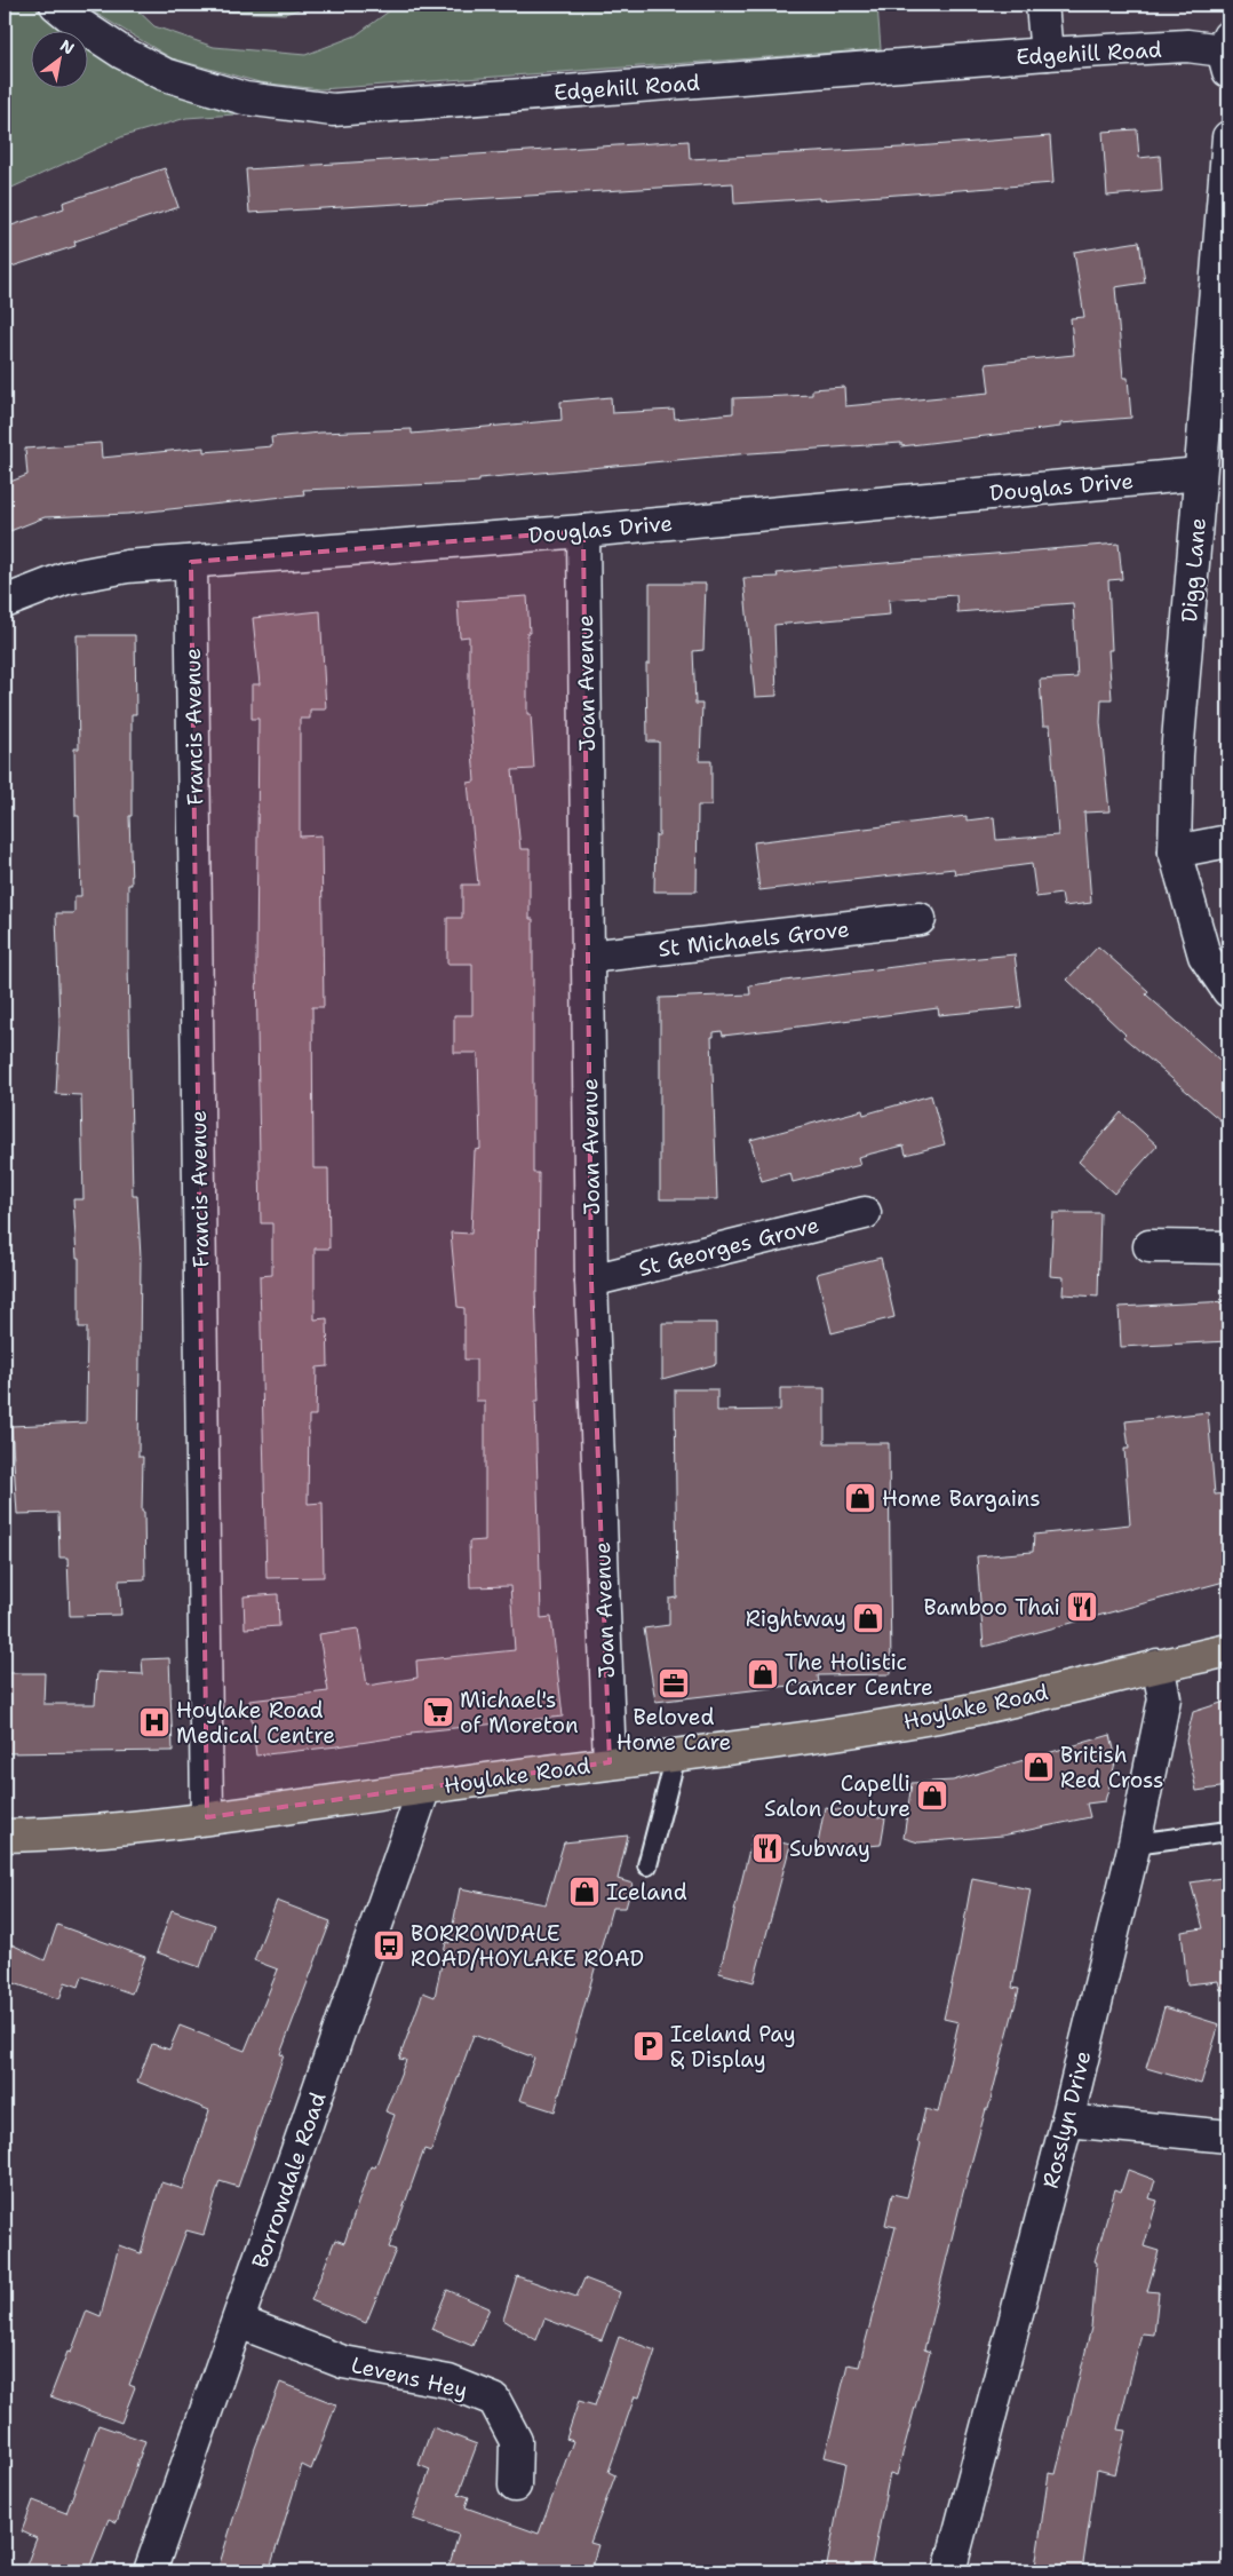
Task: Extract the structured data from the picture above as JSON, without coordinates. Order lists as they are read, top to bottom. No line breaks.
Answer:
{"streets":{"main road":["Hoylake Road"],"street":["Edgehill Road","Douglas Drive","Digg Lane","Joan Avenue","Francis Avenue","St Michaels Grove","St Georges Grove","Rosslyn Drive","Borrowdale Road","Levens Hey"]},"crossings":[["Douglas Drive","Digg Lane"],["Douglas Drive","Joan Avenue"],["Douglas Drive","Francis Avenue"],["Joan Avenue","St Michaels Grove"],["Joan Avenue","St Georges Grove"],["Joan Avenue","Hoylake Road"],["Francis Avenue","Hoylake Road"],["Hoylake Road","Rosslyn Drive"],["Hoylake Road","Borrowdale Road"],["Borrowdale Road","Levens Hey"]],"places":{"shop":["Home Bargains","Rightway","The Holistic Cancer Centre","British Red Cross","Capelli Salon Couture","Iceland"],"restaurant":["Bamboo Thai","Subway"],"office":["Beloved Home Care"],"supermarket":["Michael's of Moreton"],"hospital":["Hoylake Road Medical Centre"],"bus stop":["BORROWDALE ROAD/HOYLAKE ROAD"],"parking":["Iceland Pay & Display"]},"north":"top right"}
